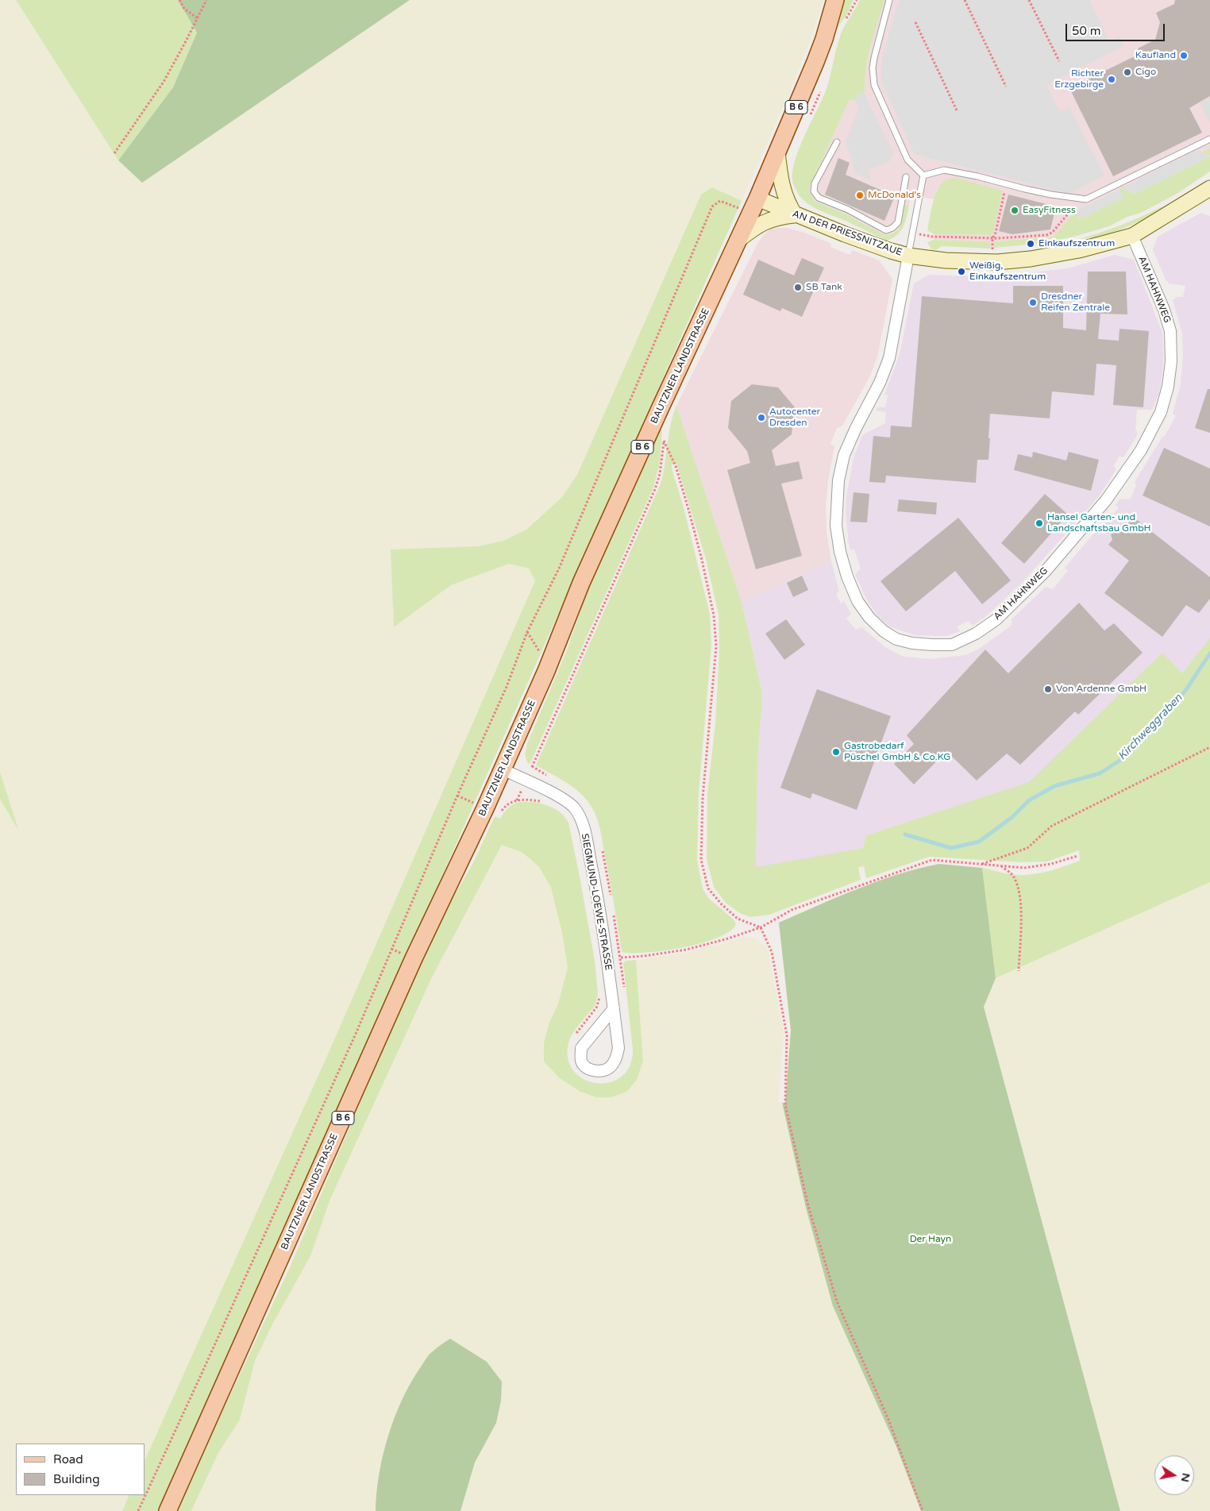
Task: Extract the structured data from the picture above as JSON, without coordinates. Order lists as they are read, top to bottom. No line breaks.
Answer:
{"streets":{"main road":["B 6","BAUTZNER LANDSTRASSE"],"street":["AN DER PRIESSNITZAUE","AM HAHNWEG","SIEGMUND-LOEWE-STRASSE"]},"crossings":[["AN DER PRIESSNITZAUE","AM HAHNWEG"],["AN DER PRIESSNITZAUE","BAUTZNER LANDSTRASSE"],["BAUTZNER LANDSTRASSE","SIEGMUND-LOEWE-STRASSE"]],"water":["Kirchweggraben"],"parks":["Der Hayn"],"places":["Kaufland","Cigo","Richter Erzgebirge","McDonald's","EasyFitness","Einkaufszentrum","Weißig, Einkaufszentrum","SB Tank","Dresdner Reifen Zentrale","Autocenter Dresden","Hansel Garten- und Landschaftsbau GmbH","Von Ardenne GmbH","Gastrobedarf Püschel GmbH & Co.KG"],"legend":["Road","Building"],"scale_bar":"50 m","north":"right"}
